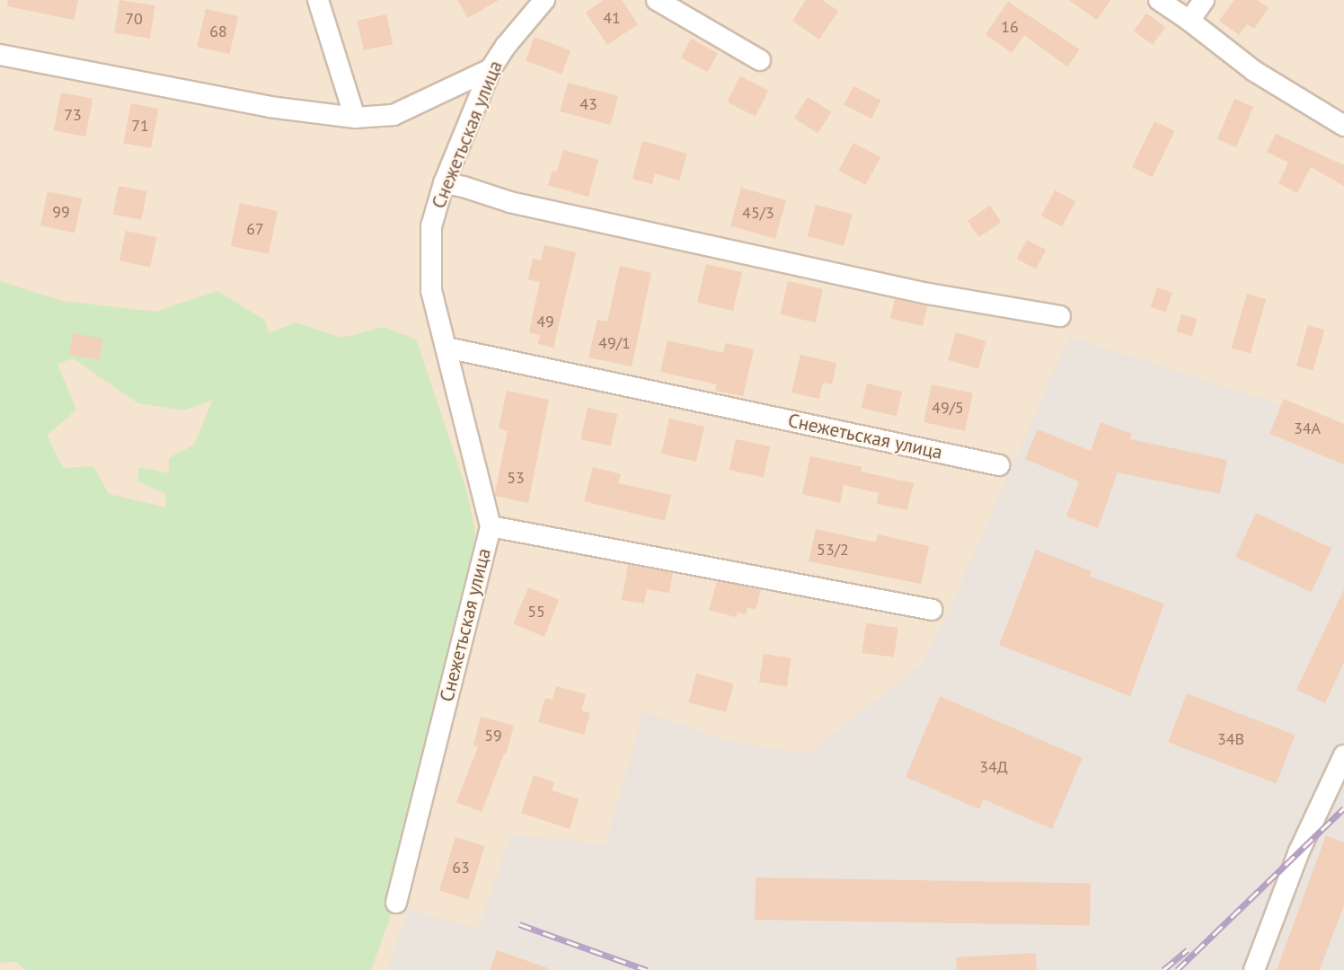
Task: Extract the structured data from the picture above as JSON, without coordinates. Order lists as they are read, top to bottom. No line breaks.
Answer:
{"streets":{"street":["Снежетьская улица"]},"house_numbers":["41","70","16","68","43","73","71","99","45/3","67","49","49/1","49/5","34А","53","53/2","55","59","34В","34Д","63"]}
